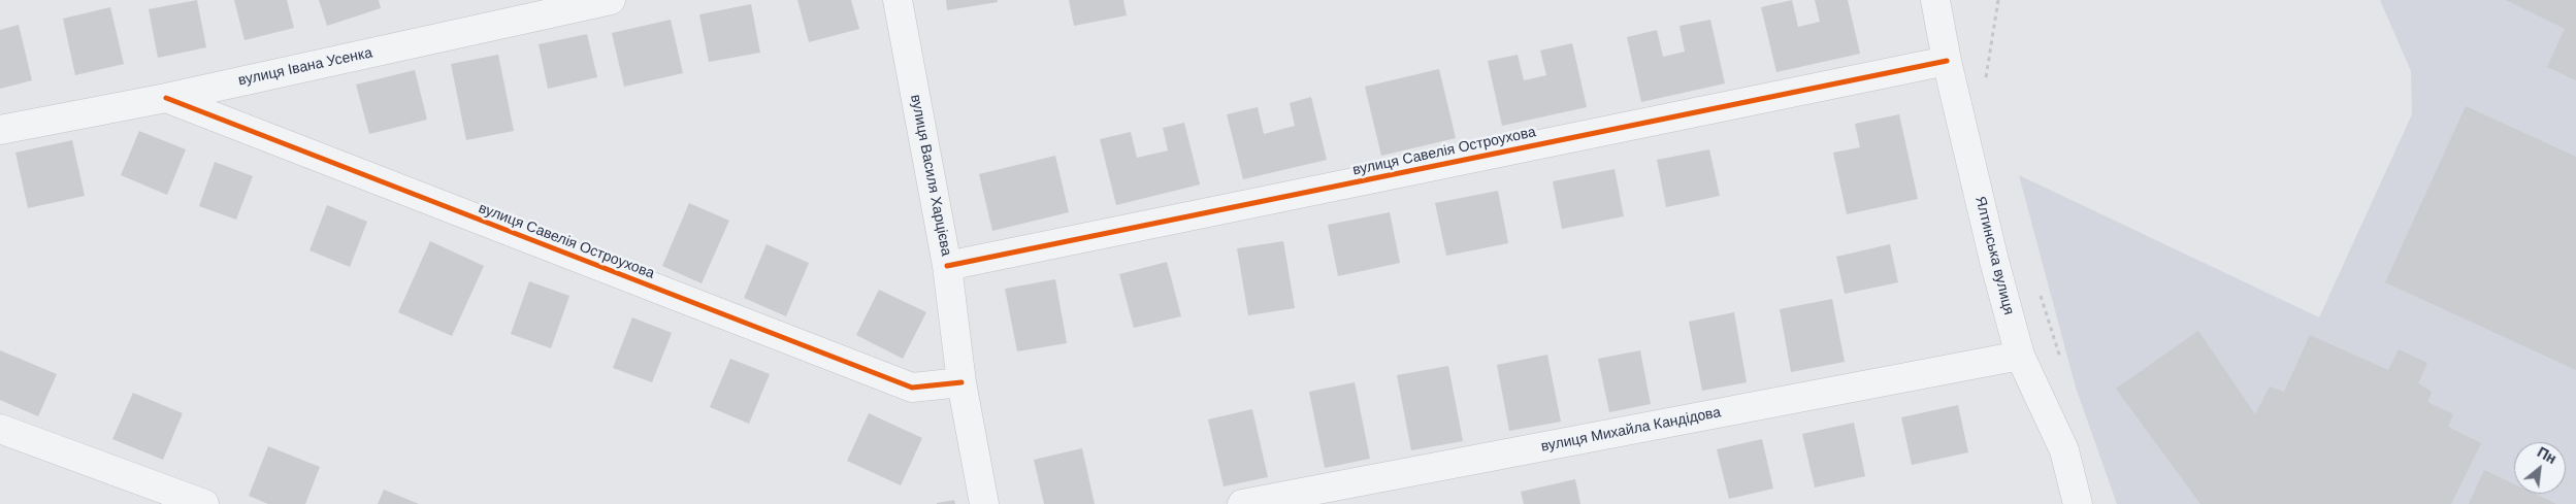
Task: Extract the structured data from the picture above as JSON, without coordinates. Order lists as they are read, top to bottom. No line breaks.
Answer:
{"streets":{"street":["вулиця Івана Усенка","вулиця Савелія Остроухова","вулиця Василя Харцієва","Ялтинська вулиця","вулиця Михайла Кандідова"]},"crossings":[["вулиця Івана Усенка","вулиця Савелія Остроухова"],["вулиця Савелія Остроухова","вулиця Василя Харцієва"],["вулиця Савелія Остроухова","Ялтинська вулиця"],["Ялтинська вулиця","вулиця Михайла Кандідова"]],"north":"top right"}
